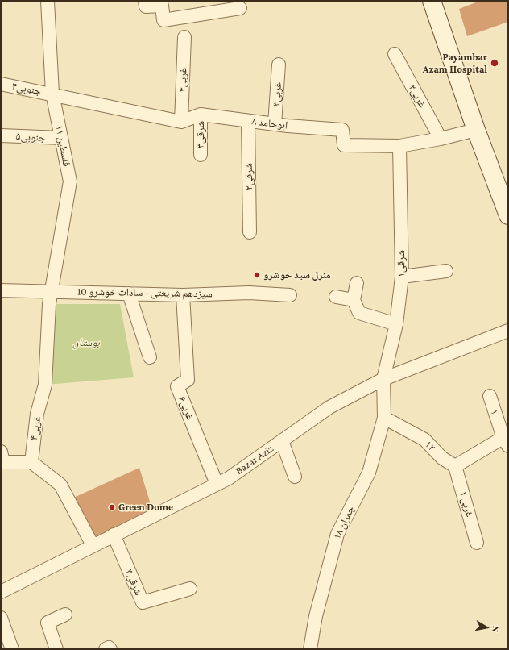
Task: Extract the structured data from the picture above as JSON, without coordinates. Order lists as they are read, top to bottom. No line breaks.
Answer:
{"streets":{"street":["غربی۴","جنوبی۴","غربی۳","غربی۲","ابوحامد ۸","شرقی۳","جنوبی۵","فلسطین ۱۱","شرقی۲","شرقی۱","سیزدهم شریعتی - سادات خوشرو 10","غربی۶","۱","۱۲","Bazar Aziz","۱ غربی","چمران ۱۸","شرقی۴"]},"crossings":[["غربی۴","ابوحامد ۸"],["غربی۴","فلسطین ۱۱"],["غربی۴","سیزدهم شریعتی - سادات خوشرو 10"],["جنوبی۴","فلسطین ۱۱"],["غربی۳","ابوحامد ۸"],["غربی۲","ابوحامد ۸"],["ابوحامد ۸","شرقی۳"],["ابوحامد ۸","شرقی۲"],["ابوحامد ۸","شرقی۱"],["جنوبی۵","فلسطین ۱۱"],["فلسطین ۱۱","سیزدهم شریعتی - سادات خوشرو 10"],["شرقی۱","Bazar Aziz"],["سیزدهم شریعتی - سادات خوشرو 10","غربی۶"],["غربی۶","Bazar Aziz"],["۱۲","۱ غربی"],["۱۲","چمران ۱۸"],["Bazar Aziz","شرقی۴"]],"parks":["بوستان"],"places":["Payambar Azam Hospital","منزل سید خوشرو","Green Dome"],"north":"right"}
